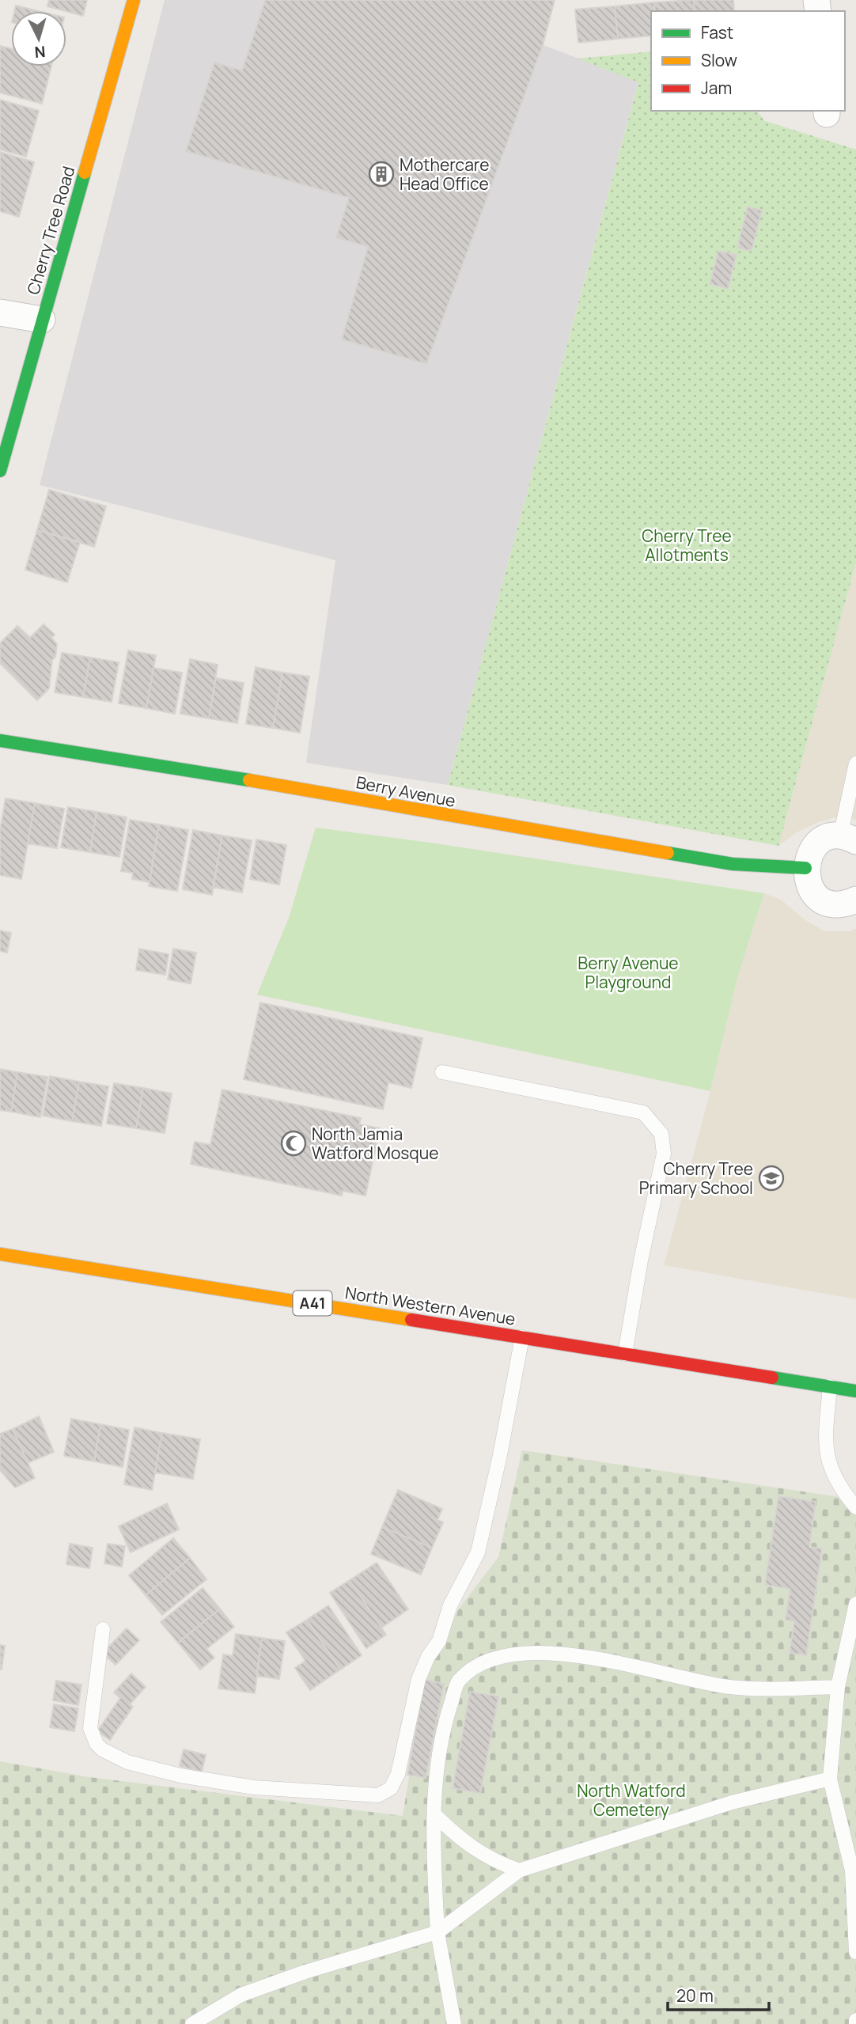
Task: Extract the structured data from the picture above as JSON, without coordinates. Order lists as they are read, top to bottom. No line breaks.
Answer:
{"streets":{"main road":["Cherry Tree Road","Berry Avenue","A41","North Western Avenue"]},"parks":["Cherry Tree Allotments","Berry Avenue Playground","North Watford Cemetery"],"places":{"building":["Mothercare Head Office"],"mosque":["North Jamia Watford Mosque"],"school or university":["Cherry Tree Primary School"]},"legend":["Fast","Slow","Jam"],"scale_bar":"20 m","north":"bottom"}
